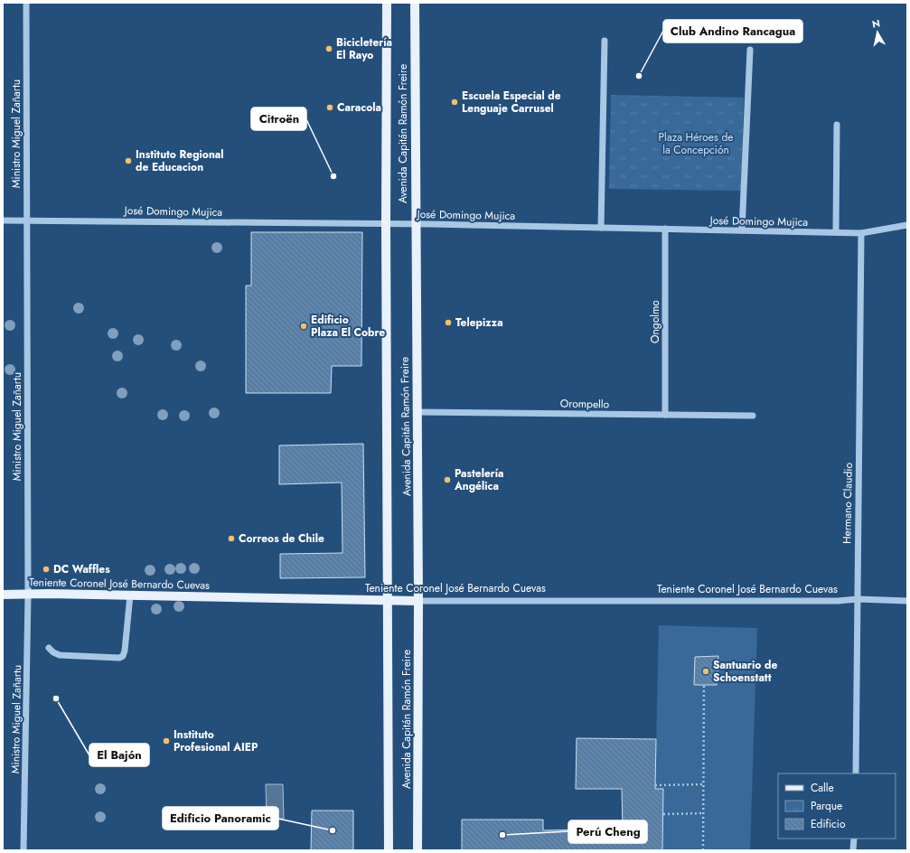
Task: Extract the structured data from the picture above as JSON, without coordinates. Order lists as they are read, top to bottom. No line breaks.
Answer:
{"streets":{"main road":["Avenida Capitán Ramón Freire","Teniente Coronel José Bernardo Cuevas"],"street":["Ministro Miguel Zañartu","José Domingo Mujica","Ongolmo","Orompello","Hermano Claudio"]},"crossings":[["Ministro Miguel Zañartu","José Domingo Mujica"],["Ministro Miguel Zañartu","Teniente Coronel José Bernardo Cuevas"],["Avenida Capitán Ramón Freire","José Domingo Mujica"],["Avenida Capitán Ramón Freire","Orompello"],["Avenida Capitán Ramón Freire","Teniente Coronel José Bernardo Cuevas"],["José Domingo Mujica","Ongolmo"],["José Domingo Mujica","Hermano Claudio"],["Ongolmo","Orompello"],["Hermano Claudio","Teniente Coronel José Bernardo Cuevas"]],"parks":["Plaza Héroes de la Concepción"],"places":["Bicicletería El Rayo","Club Andino Rancagua","Escuela Especial de Lenguaje Carrusel","Caracola","Instituto Regional de Educacion","Citroën","Telepizza","Edificio Plaza El Cobre","Pastelería Angélica","Correos de Chile","DC Waffles","Santuario de Schoenstatt","El Bajón","Instituto Profesional AIEP","Edificio Panoramic","Perú Cheng"],"legend":["Calle","Parque","Edificio"],"north":"top"}
